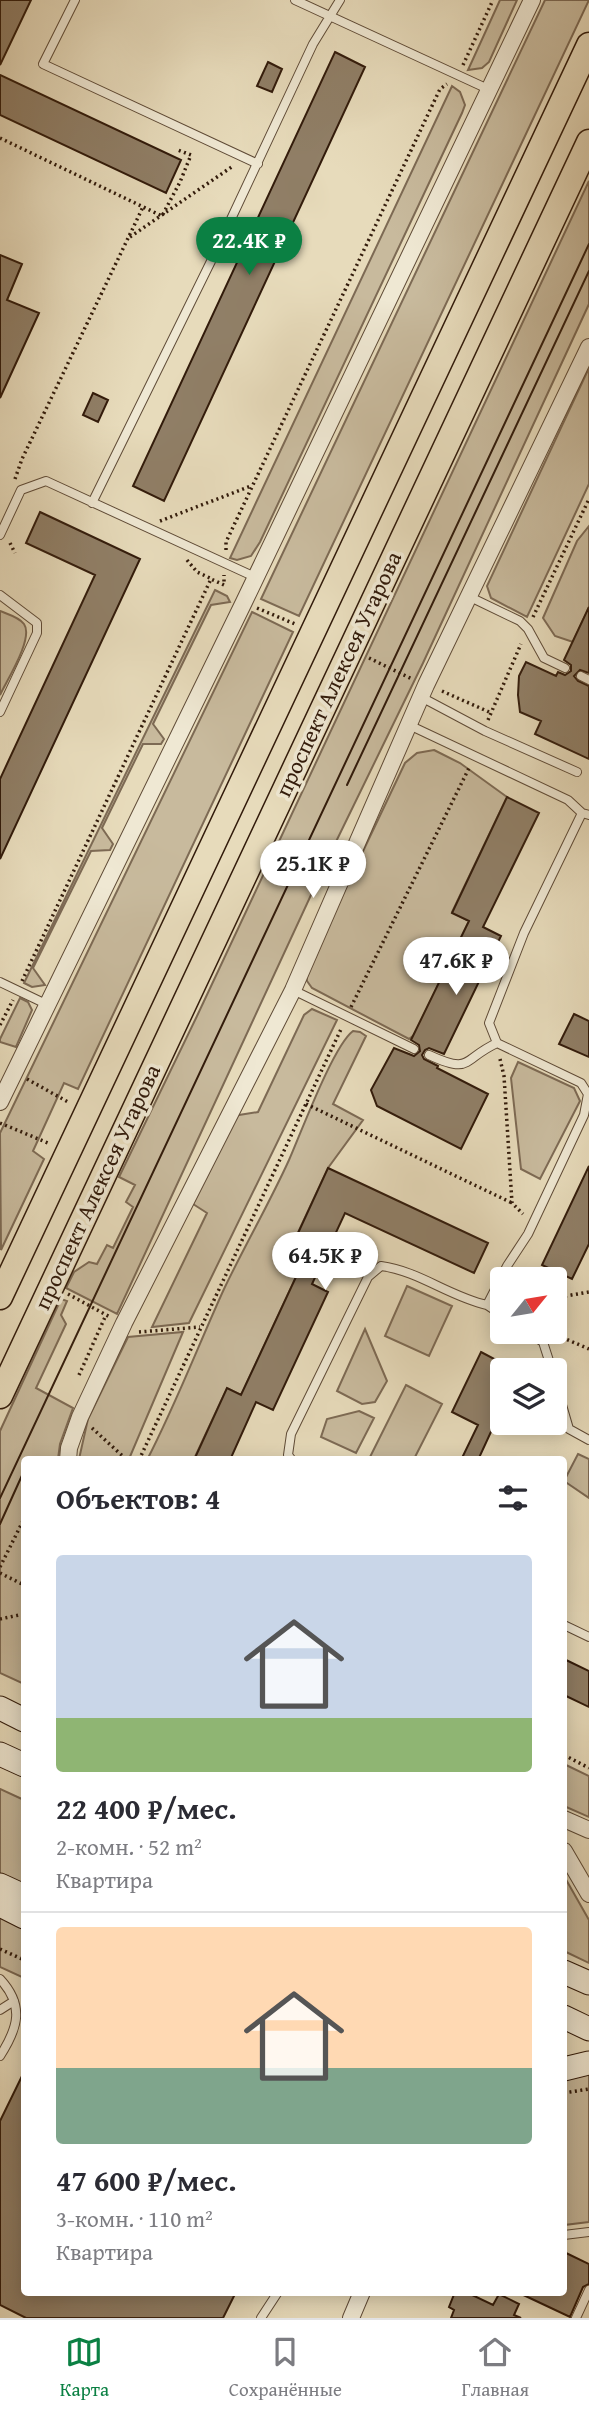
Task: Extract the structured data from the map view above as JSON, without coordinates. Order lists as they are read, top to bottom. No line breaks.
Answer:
{"streets":{"main road":["проспект Алексея Угарова"]},"north":"top right","page":{"price":["22.4K ₽","25.1K ₽","47.6K ₽","64.5K ₽"],"heading":"Объектов: 4","list":[{"name":"22 400 ₽/мес.","note":"2-комн. · 52 m² · Квартира"},{"name":"47 600 ₽/мес.","note":"3-комн. · 110 m² · Квартира"}],"tabs":["Карта","Сохранённые","Главная"]}}
